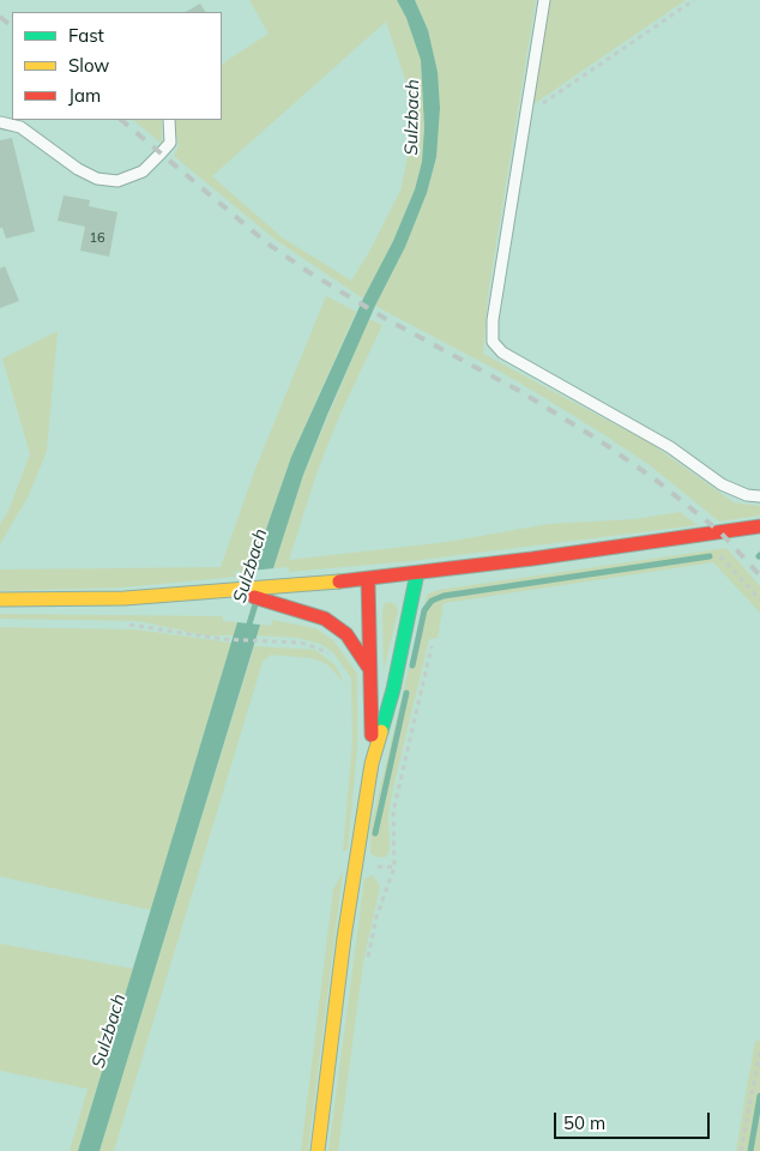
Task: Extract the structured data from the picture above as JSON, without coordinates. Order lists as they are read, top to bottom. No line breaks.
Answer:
{"water":["Sulzbach"],"house_numbers":["16"],"legend":["Fast","Slow","Jam"],"scale_bar":"50 m"}
